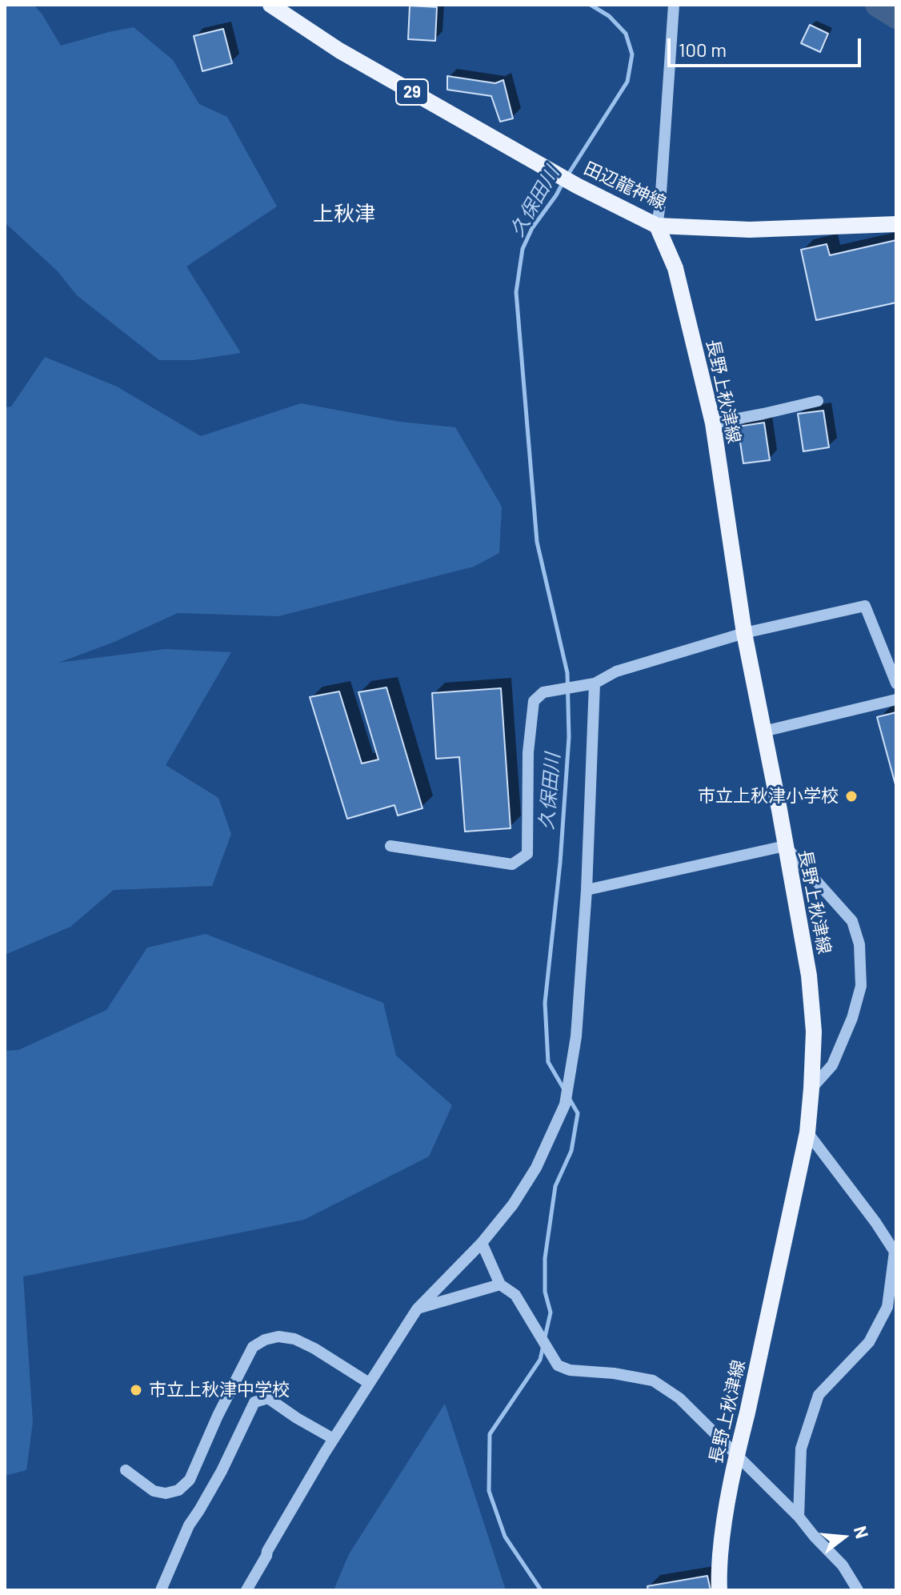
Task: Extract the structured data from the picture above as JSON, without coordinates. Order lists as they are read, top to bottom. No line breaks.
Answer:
{"streets":{"main road":["29","田辺龍神線","長野上秋津線"]},"crossings":[["田辺龍神線","長野上秋津線"]],"districts":["上秋津"],"water":["久保田川"],"places":["市立上秋津小学校","市立上秋津中学校"],"scale_bar":"100 m","north":"right"}
